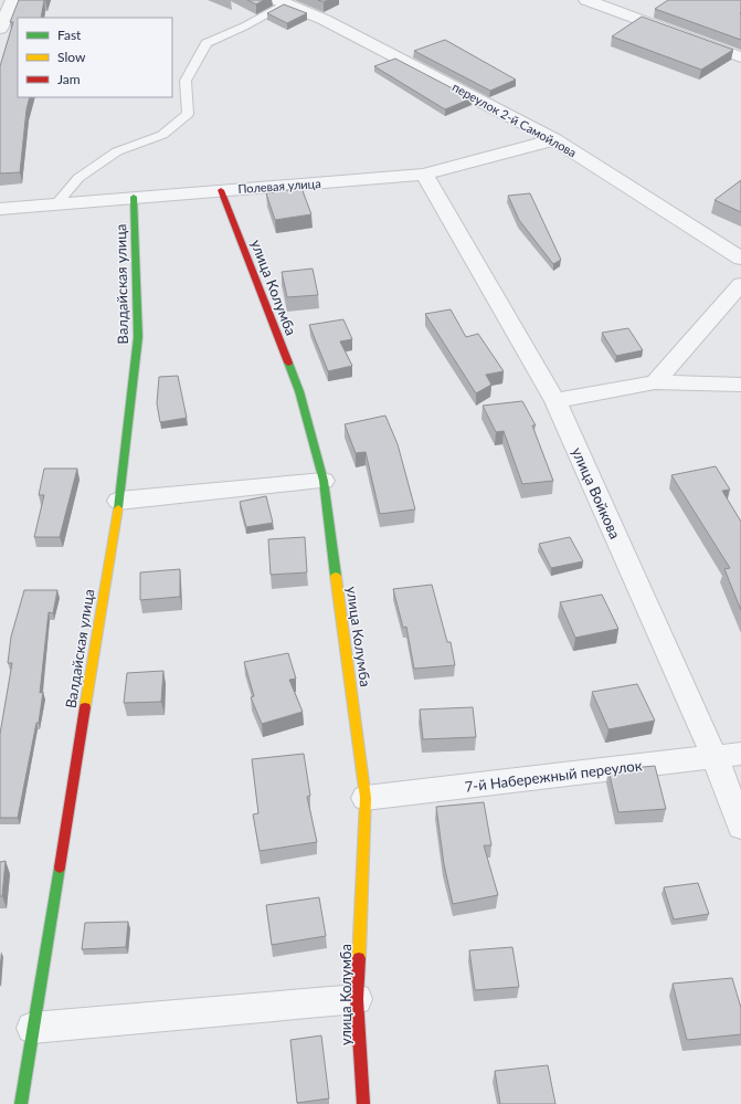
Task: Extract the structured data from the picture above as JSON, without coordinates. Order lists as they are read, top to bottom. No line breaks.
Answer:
{"streets":{"street":["переулок 2-й Самойлова","Полевая улица","Валдайская улица","улица Колумба","улица Войкова","7-й Набережный переулок"]},"crossings":[["переулок 2-й Самойлова","Полевая улица"],["Полевая улица","Валдайская улица"],["Полевая улица","улица Колумба"],["Полевая улица","улица Войкова"],["улица Колумба","7-й Набережный переулок"],["улица Войкова","7-й Набережный переулок"]],"legend":["Fast","Slow","Jam"]}
